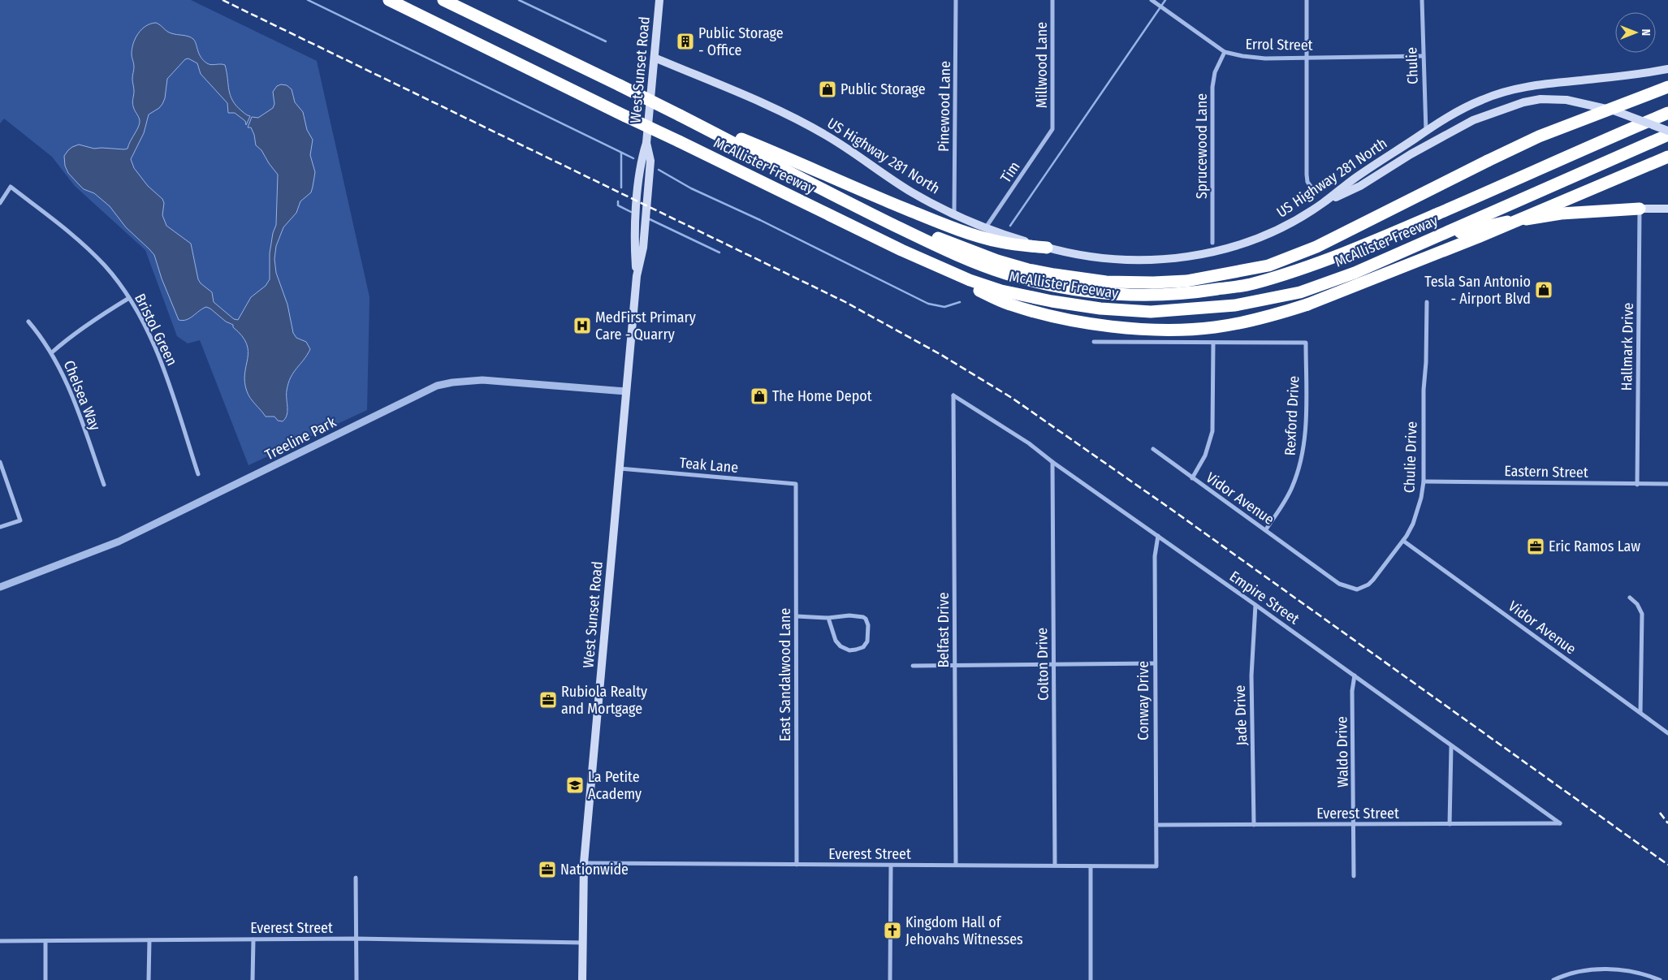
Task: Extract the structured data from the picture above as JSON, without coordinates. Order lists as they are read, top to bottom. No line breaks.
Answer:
{"streets":{"highway":["McAllister Freeway"],"main road":["West Sunset Road","US Highway 281 North"],"street":["Errol Street","Millwood Lane","Chulie","Pinewood Lane","Sprucewood Lane","Tim","Bristol Green","Hallmark Drive","Chelsea Way","Rexford Drive","Treeline Park","Chulie Drive","Teak Lane","Eastern Street","Vidor Avenue","Empire Street","Belfast Drive","Colton Drive","East Sandalwood Lane","Conway Drive","Jade Drive","Waldo Drive","Everest Street"]},"crossings":[["Errol Street","Chulie"],["Errol Street","Sprucewood Lane"],["Millwood Lane","Tim"],["Chulie","US Highway 281 North"],["West Sunset Road","US Highway 281 North"],["West Sunset Road","Treeline Park"],["West Sunset Road","Teak Lane"],["West Sunset Road","Everest Street"],["Pinewood Lane","US Highway 281 North"],["US Highway 281 North","Tim"],["Hallmark Drive","Eastern Street"],["Rexford Drive","Vidor Avenue"],["Chulie Drive","Eastern Street"],["Chulie Drive","Vidor Avenue"],["Teak Lane","East Sandalwood Lane"],["Empire Street","Belfast Drive"],["Empire Street","Colton Drive"],["Empire Street","Conway Drive"],["Empire Street","Jade Drive"],["Empire Street","Waldo Drive"],["Empire Street","Everest Street"],["Belfast Drive","Everest Street"],["Colton Drive","Everest Street"],["East Sandalwood Lane","Everest Street"],["Conway Drive","Everest Street"],["Jade Drive","Everest Street"],["Waldo Drive","Everest Street"]],"places":{"building":["Public Storage - Office"],"shop":["Public Storage","Tesla San Antonio - Airport Blvd","The Home Depot"],"hospital":["MedFirst Primary Care - Quarry"],"office":["Eric Ramos Law","Rubiola Realty and Mortgage","Nationwide"],"school or university":["La Petite Academy"],"church":["Kingdom Hall of Jehovahs Witnesses"]},"north":"right"}
